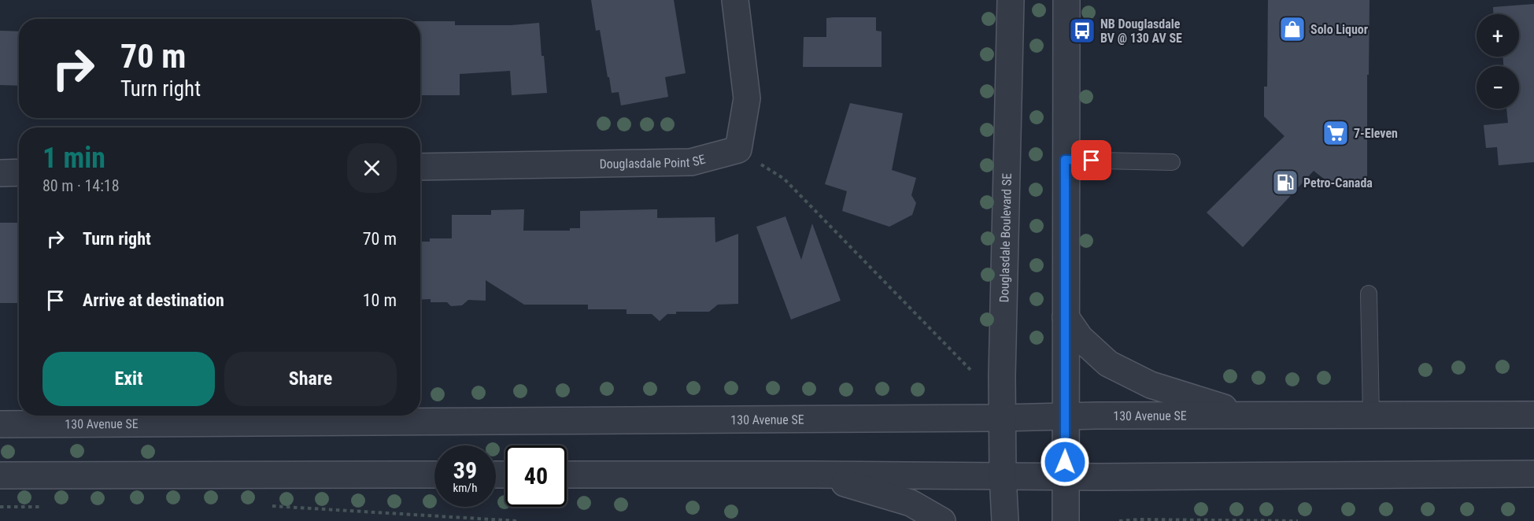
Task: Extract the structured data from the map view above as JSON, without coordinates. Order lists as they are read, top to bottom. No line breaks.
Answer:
{"streets":{"street":["Douglasdale Point SE","Douglasdale Boulevard SE","130 Avenue SE"]},"crossings":[["Douglasdale Boulevard SE","130 Avenue SE"]],"places":{"shop":["Solo Liquor"],"bus stop":["NB Douglasdale BV @ 130 AV SE"],"supermarket":["7-Eleven"],"fuel station":["Petro-Canada"]},"page":{"map_buttons":["+","−"],"turn":["70 m","Turn right"],"heading":["1 min","80 m · 14:18"],"list":[{"name":"Turn right","value":"70 m"},{"name":"Arrive at destination","value":"10 m"}],"buttons":["Exit","Share"],"speed":"39 km/h","limit":"40"}}
